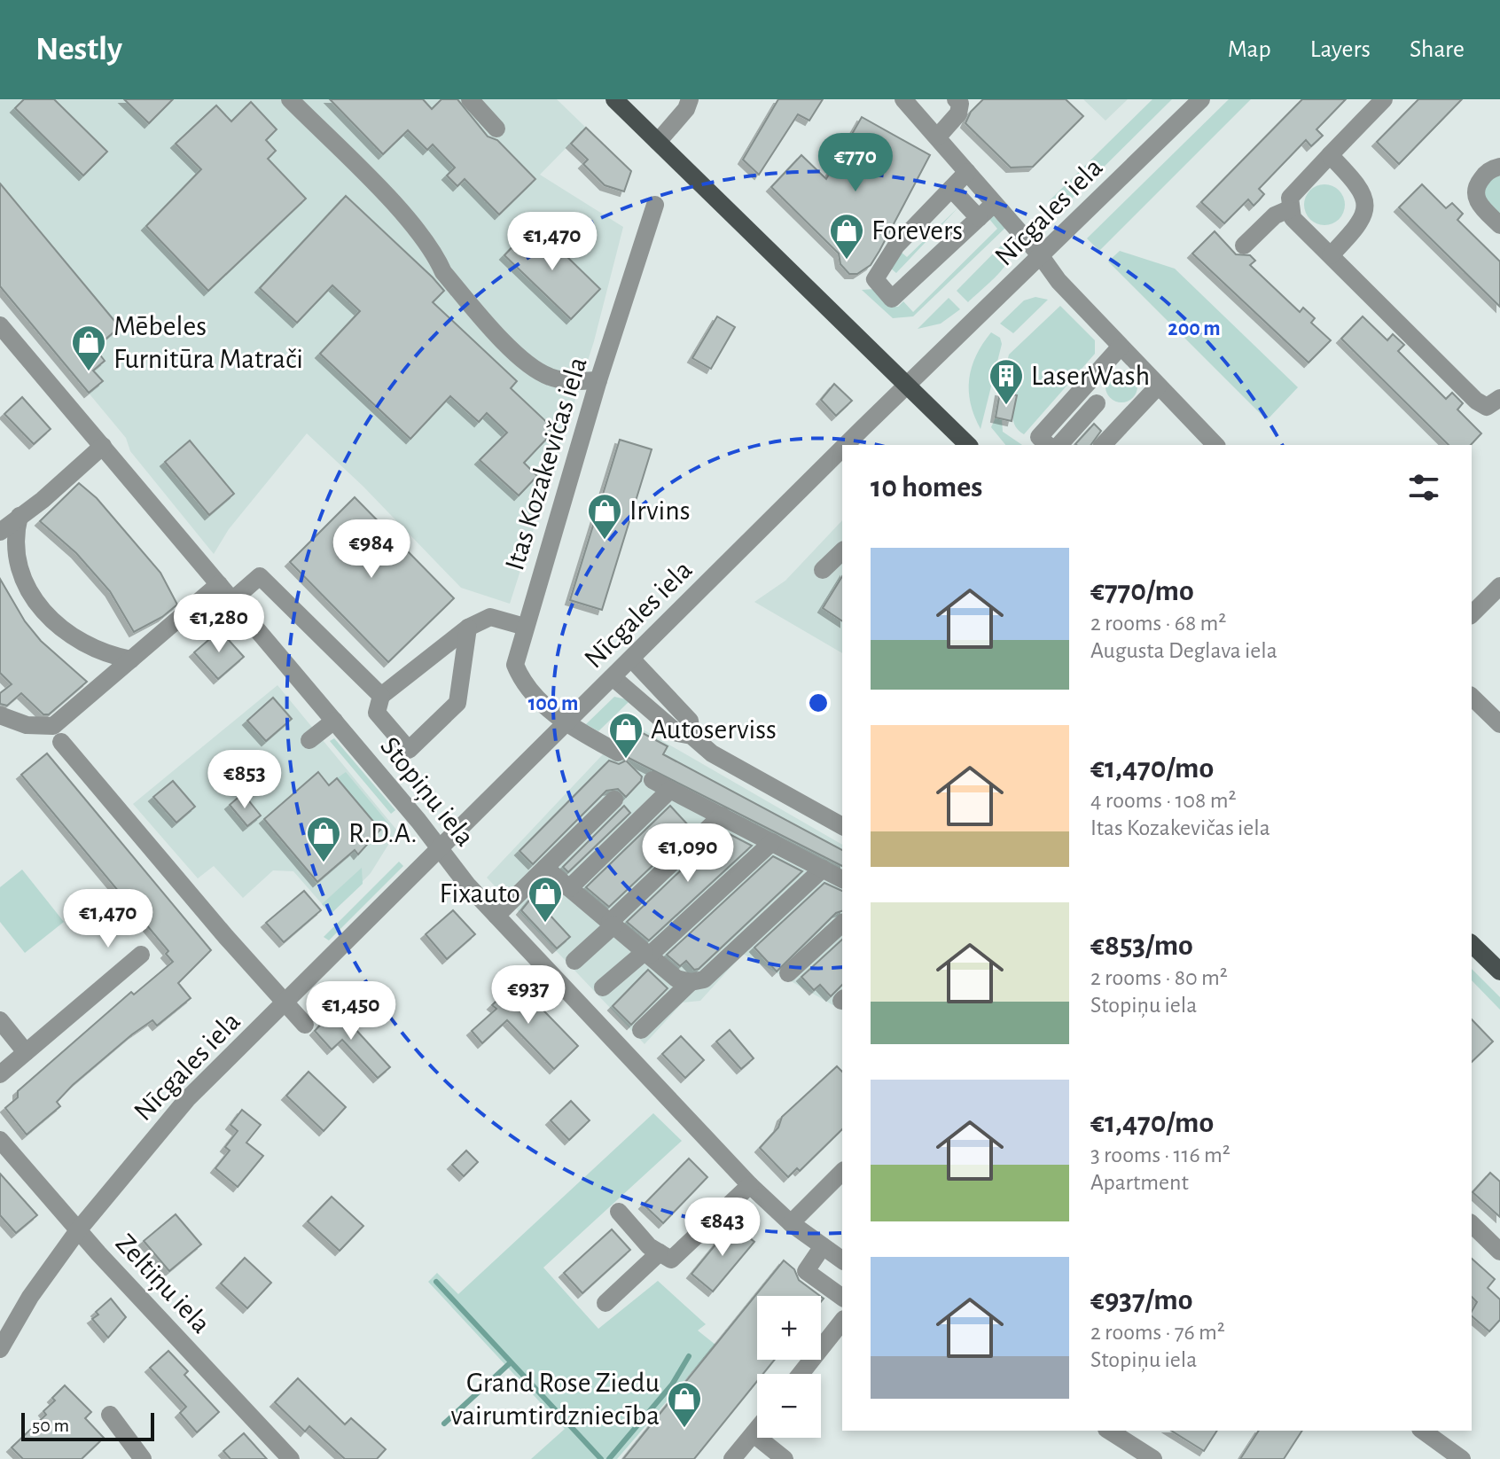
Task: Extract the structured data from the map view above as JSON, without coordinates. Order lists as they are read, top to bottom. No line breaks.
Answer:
{"streets":{"street":["Nīcgales iela","Itas Kozakevičas iela","Stopiņu iela","Zeltiņu iela"]},"crossings":[["Nīcgales iela","Itas Kozakevičas iela"],["Nīcgales iela","Stopiņu iela"],["Nīcgales iela","Zeltiņu iela"]],"places":{"shop":["Forevers","Mēbeles Furnitūra Matrači","Irvins","Autoserviss","R.D.A.","Fixauto","Grand Rose Ziedu vairumtirdzniecība"],"building":["LaserWash"]},"scale_bar":"50 m","page":{"header":"Nestly","nav":["Map","Layers","Share"],"price":["€770","€1,470","€984","€1,280","€853","€1,090","€1,470","€937","€1,450","€843"],"heading":"10 homes","list":[{"name":"€770/mo","note":"2 rooms · 68 m² · Augusta Deglava iela"},{"name":"€1,470/mo","note":"4 rooms · 108 m² · Itas Kozakevičas iela"},{"name":"€853/mo","note":"2 rooms · 80 m² · Stopiņu iela"},{"name":"€1,470/mo","note":"3 rooms · 116 m² · Apartment"},{"name":"€937/mo","note":"2 rooms · 76 m² · Stopiņu iela"}],"map_buttons":["+","−"],"scale":"50 m"},"rings":["200 m","100 m"]}
